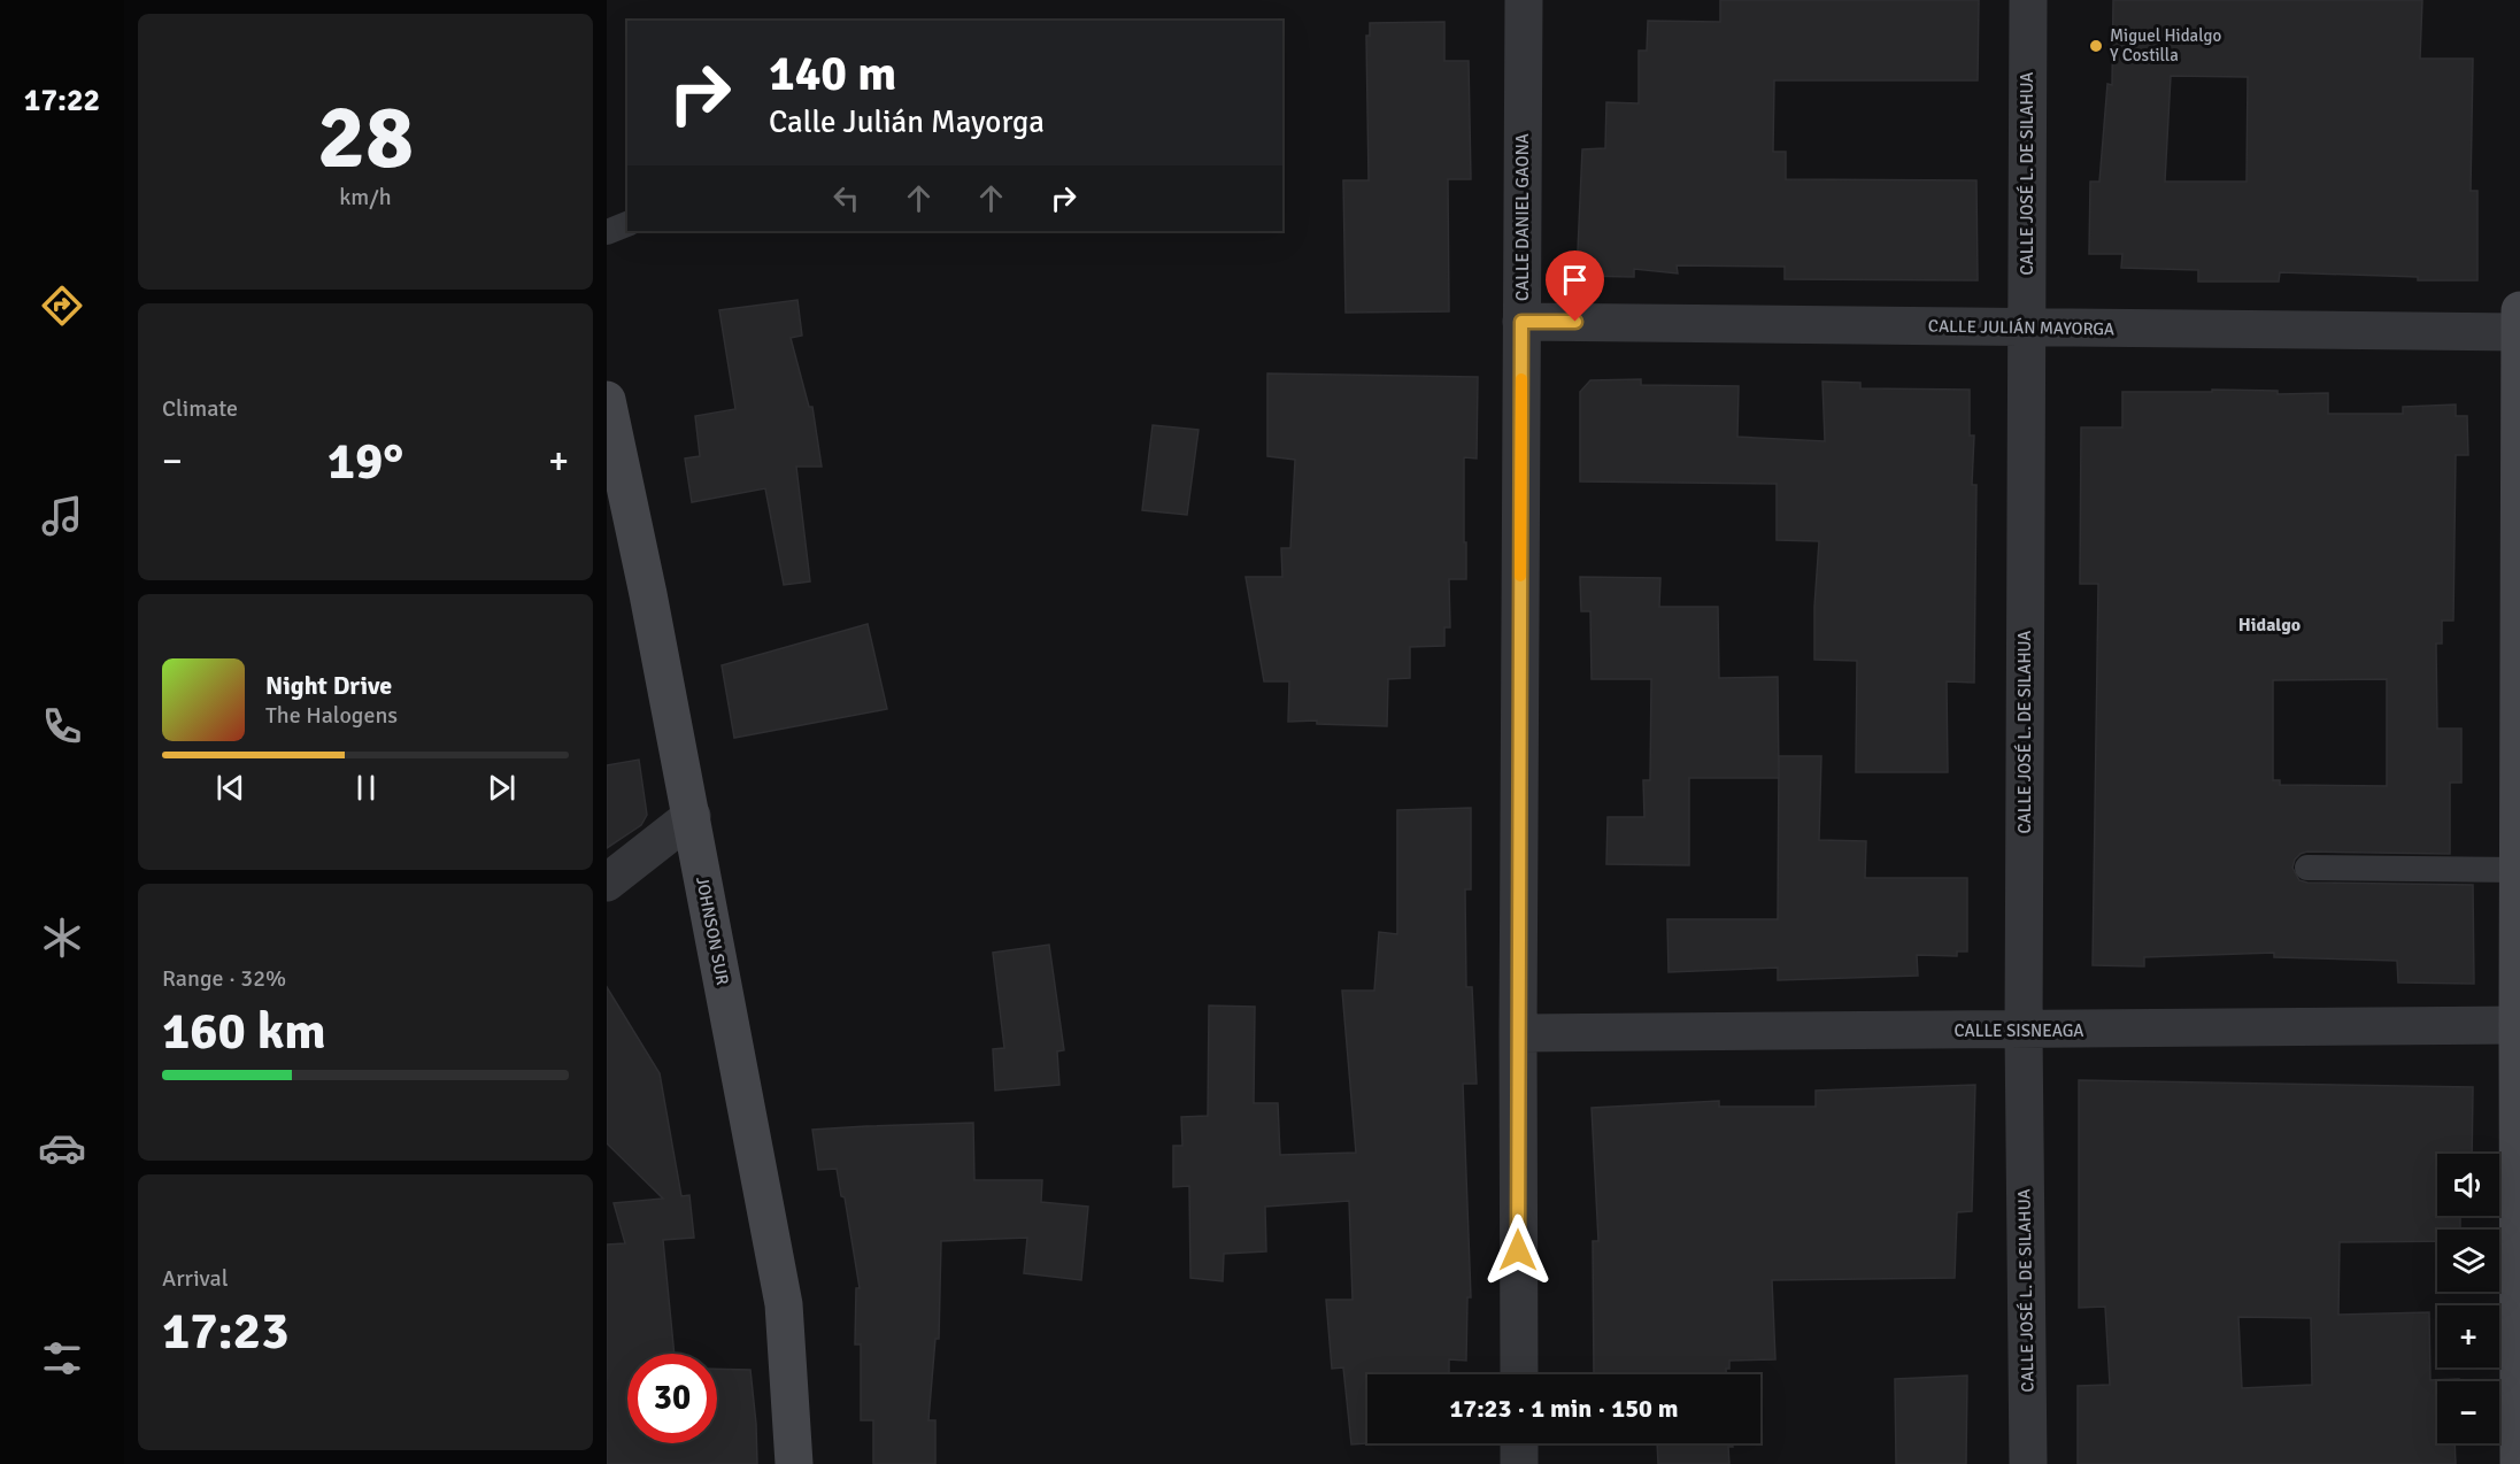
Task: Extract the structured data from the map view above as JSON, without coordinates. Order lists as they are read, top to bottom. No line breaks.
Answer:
{"streets":{"street":["CALLE JOSÉ L. DE SILAHUA","CALLE DANIEL GAONA","CALLE JULIÁN MAYORGA","JOHNSON SUR","CALLE SISNEAGA"]},"crossings":[["CALLE JOSÉ L. DE SILAHUA","CALLE JULIÁN MAYORGA"],["CALLE JOSÉ L. DE SILAHUA","CALLE SISNEAGA"],["CALLE DANIEL GAONA","CALLE JULIÁN MAYORGA"],["CALLE DANIEL GAONA","CALLE SISNEAGA"]],"districts":["Hidalgo"],"places":["Miguel Hidalgo Y Costilla"],"page":{"tabs":"17:22","tile":[["28","km/h"],"Climate",["Range · 32%","160 km"],["Arrival","17:23"]],"turn":["140 m","Calle Julián Mayorga"],"heat":["−","19°","+"],"song":["Night Drive","The Halogens"],"map_buttons":["+","−"],"limit":"30","trip":"17:23 · 1 min · 150 m"}}
